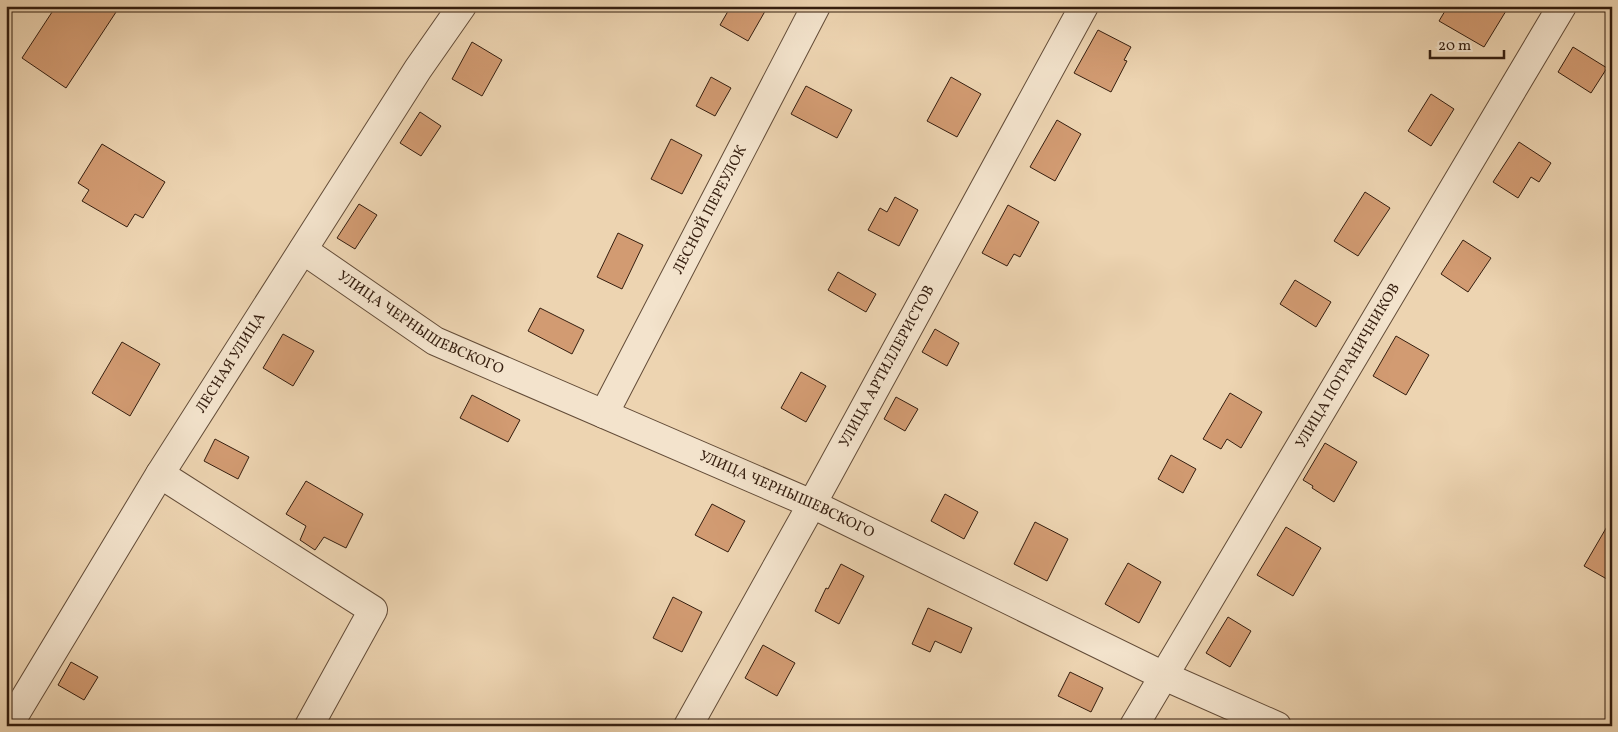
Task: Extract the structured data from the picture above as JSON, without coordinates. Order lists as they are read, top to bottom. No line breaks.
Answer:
{"streets":{"street":["ЛЕСНОЙ ПЕРЕУЛОК","УЛИЦА ЧЕРНЫШЕВСКОГО","ЛЕСНАЯ УЛИЦА","УЛИЦА ПОГРАНИЧНИКОВ","УЛИЦА АРТИЛЛЕРИСТОВ"]},"crossings":[["ЛЕСНОЙ ПЕРЕУЛОК","УЛИЦА ЧЕРНЫШЕВСКОГО"],["УЛИЦА ЧЕРНЫШЕВСКОГО","ЛЕСНАЯ УЛИЦА"],["УЛИЦА ЧЕРНЫШЕВСКОГО","УЛИЦА ПОГРАНИЧНИКОВ"],["УЛИЦА ЧЕРНЫШЕВСКОГО","УЛИЦА АРТИЛЛЕРИСТОВ"]],"scale_bar":"20 m"}
